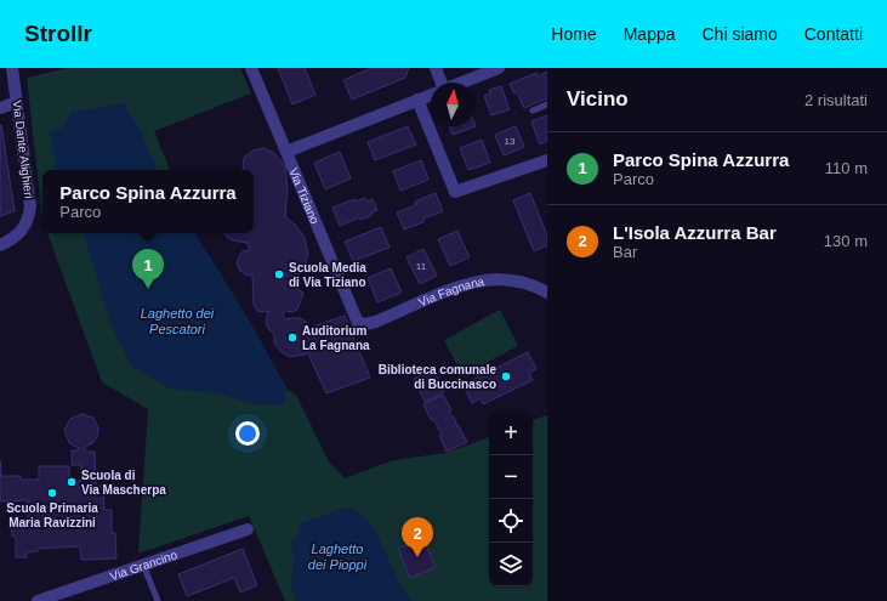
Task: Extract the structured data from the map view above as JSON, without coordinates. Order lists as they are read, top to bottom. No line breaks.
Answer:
{"streets":{"street":["Via Dante Alighieri","Via Tiziano","Via Fagnana","Via Grancino"]},"crossings":[["Via Tiziano","Via Fagnana"]],"water":["Laghetto dei Pescatori","Laghetto dei Pioppi"],"places":["Scuola Media di Via Tiziano","Auditorium La Fagnana","Biblioteca comunale di Buccinasco","Scuola di Via Mascherpa","Scuola Primaria Maria Ravizzini"],"house_numbers":["13","11"],"north":"top","page":{"header":"Strollr","nav":["Home","Mappa","Chi siamo","Contatti"],"heading":["Vicino","2 risultati"],"list":[{"mark":"1","name":"Parco Spina Azzurra","note":"Parco","value":"110 m"},{"mark":"2","name":"L'Isola Azzurra Bar","note":"Bar","value":"130 m"}],"popup":["Parco Spina Azzurra","Parco"],"pins":["1","2"],"map_buttons":["+","−"]}}
